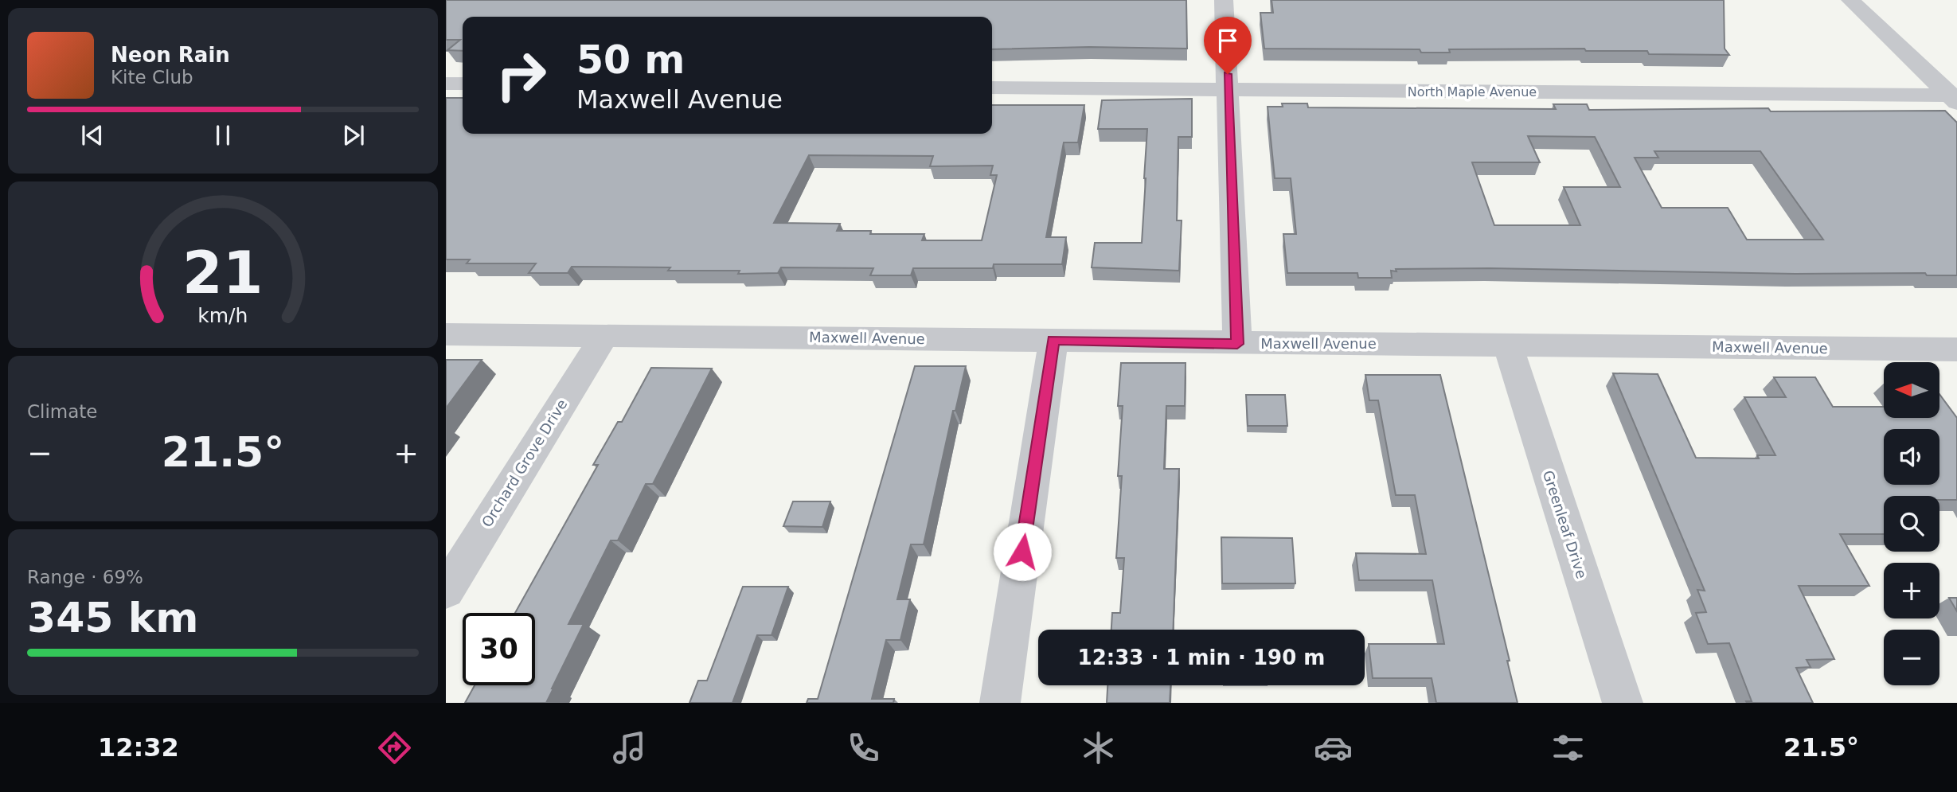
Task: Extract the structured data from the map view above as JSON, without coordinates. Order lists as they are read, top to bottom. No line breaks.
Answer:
{"streets":{"street":["North Maple Avenue","Maxwell Avenue","Orchard Grove Drive","Greenleaf Drive"]},"crossings":[["Maxwell Avenue","Orchard Grove Drive"],["Maxwell Avenue","Greenleaf Drive"]],"north":"left","page":{"turn":["50 m","Maxwell Avenue"],"song":["Neon Rain","Kite Club"],"tile":["Climate",["Range · 69%","345 km"]],"map_buttons":["+","−"],"heat":["−","21.5°","+"],"limit":"30","trip":"12:33 · 1 min · 190 m","tabs":["12:32","21.5°"],"gauge":["21","km/h"]}}
